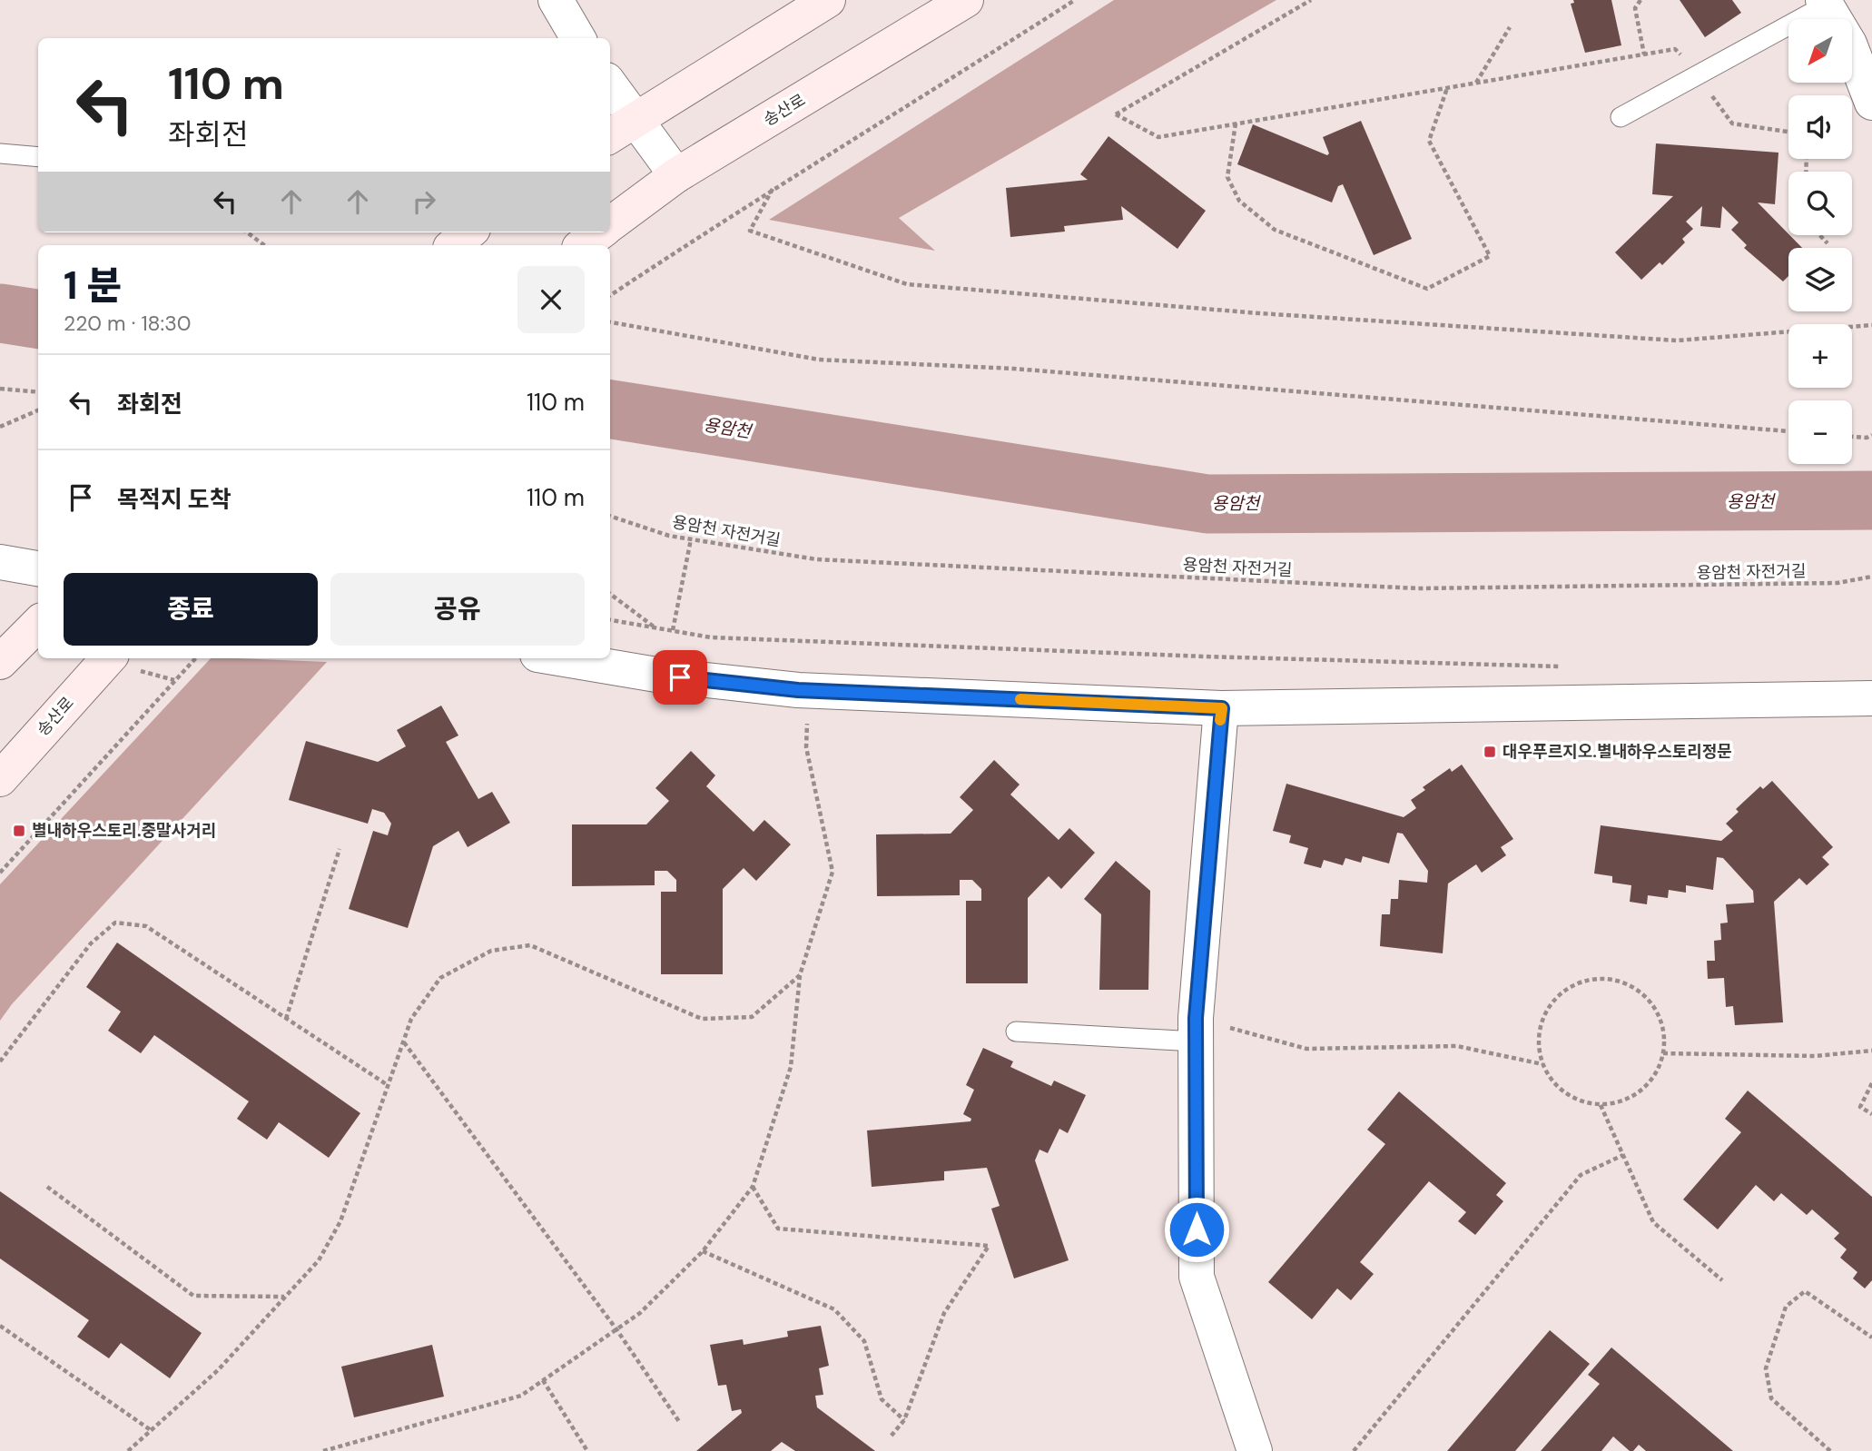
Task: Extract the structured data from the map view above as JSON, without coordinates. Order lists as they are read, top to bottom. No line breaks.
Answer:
{"streets":{"street":["송산로"],"path":["용암천 자전거길"]},"water":["용암천"],"places":{"transit":["대우푸르지오.별내하우스토리정문","별내하우스토리.중말사거리"]},"north":"bottom left","page":{"map_buttons":["+","−"],"turn":["110 m","좌회전"],"heading":["1 분","220 m · 18:30"],"list":[{"name":"좌회전","value":"110 m"},{"name":"목적지 도착","value":"110 m"}],"buttons":["종료","공유"]}}
